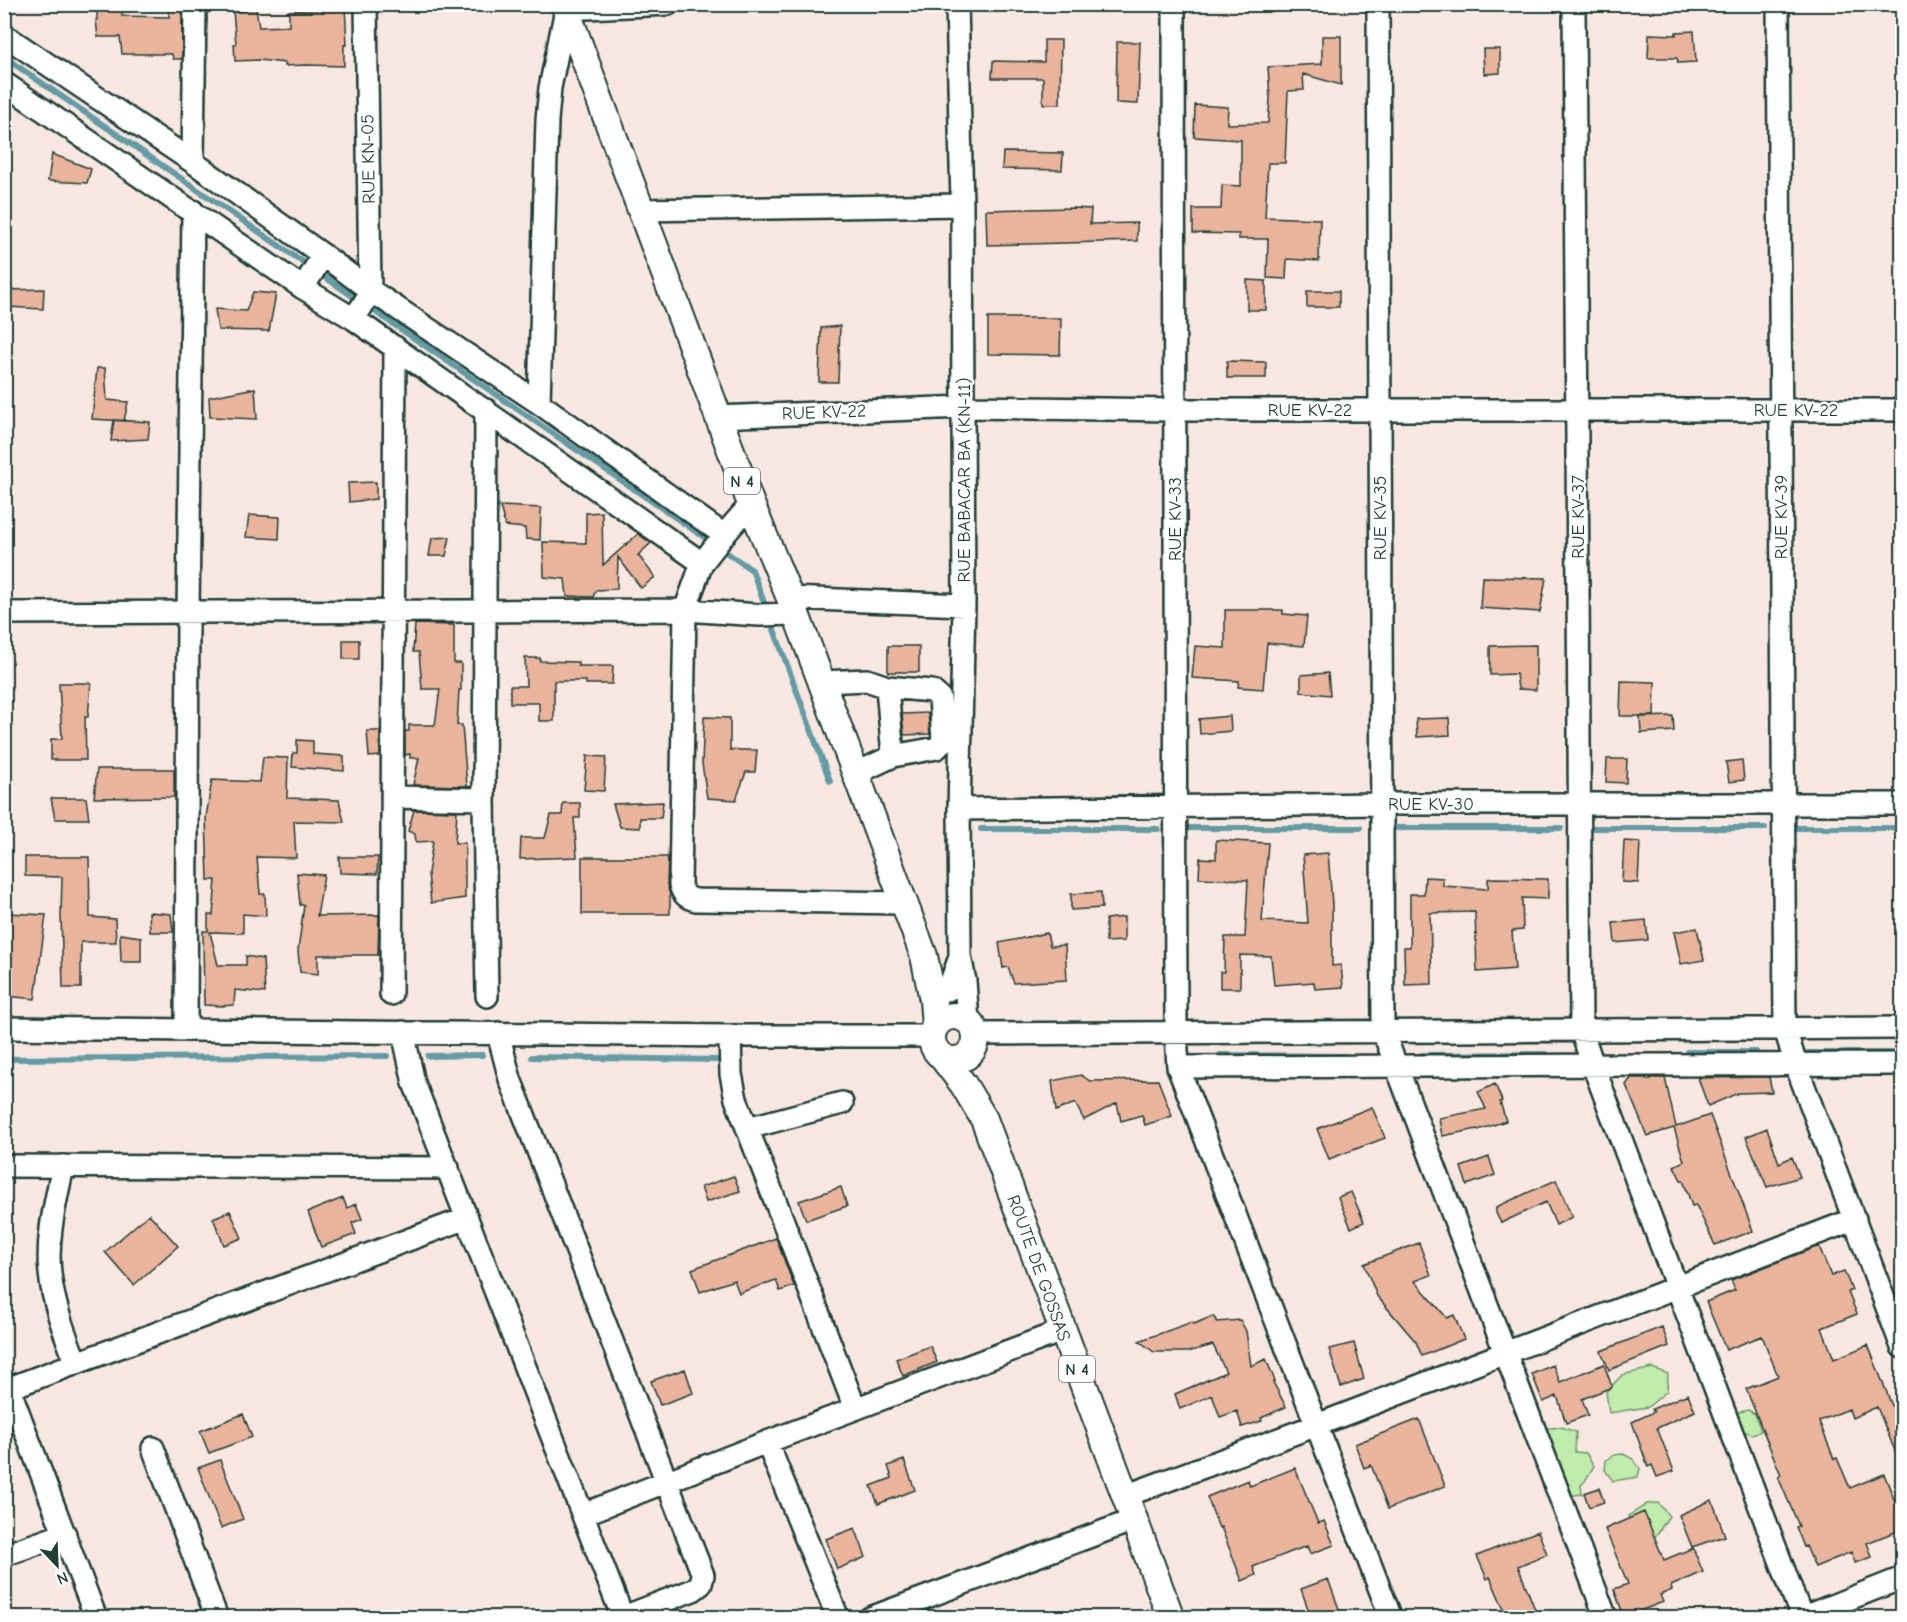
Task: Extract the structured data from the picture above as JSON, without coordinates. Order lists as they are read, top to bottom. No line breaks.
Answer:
{"streets":{"main road":["N 4","ROUTE DE GOSSAS"],"street":["RUE KN-05","RUE KV-22","RUE BABACAR BA (KN-11)","RUE KV-37","RUE KV-39","RUE KV-35","RUE KV-33","RUE KV-30"]},"crossings":[["RUE KV-22","RUE BABACAR BA (KN-11)"],["RUE KV-22","N 4"],["RUE KV-22","RUE KV-37"],["RUE KV-22","RUE KV-39"],["RUE KV-22","RUE KV-35"],["RUE KV-22","RUE KV-33"],["RUE BABACAR BA (KN-11)","RUE KV-30"],["N 4","ROUTE DE GOSSAS"],["RUE KV-37","RUE KV-30"],["RUE KV-39","RUE KV-30"],["RUE KV-35","RUE KV-30"],["RUE KV-33","RUE KV-30"]],"north":"bottom right"}
